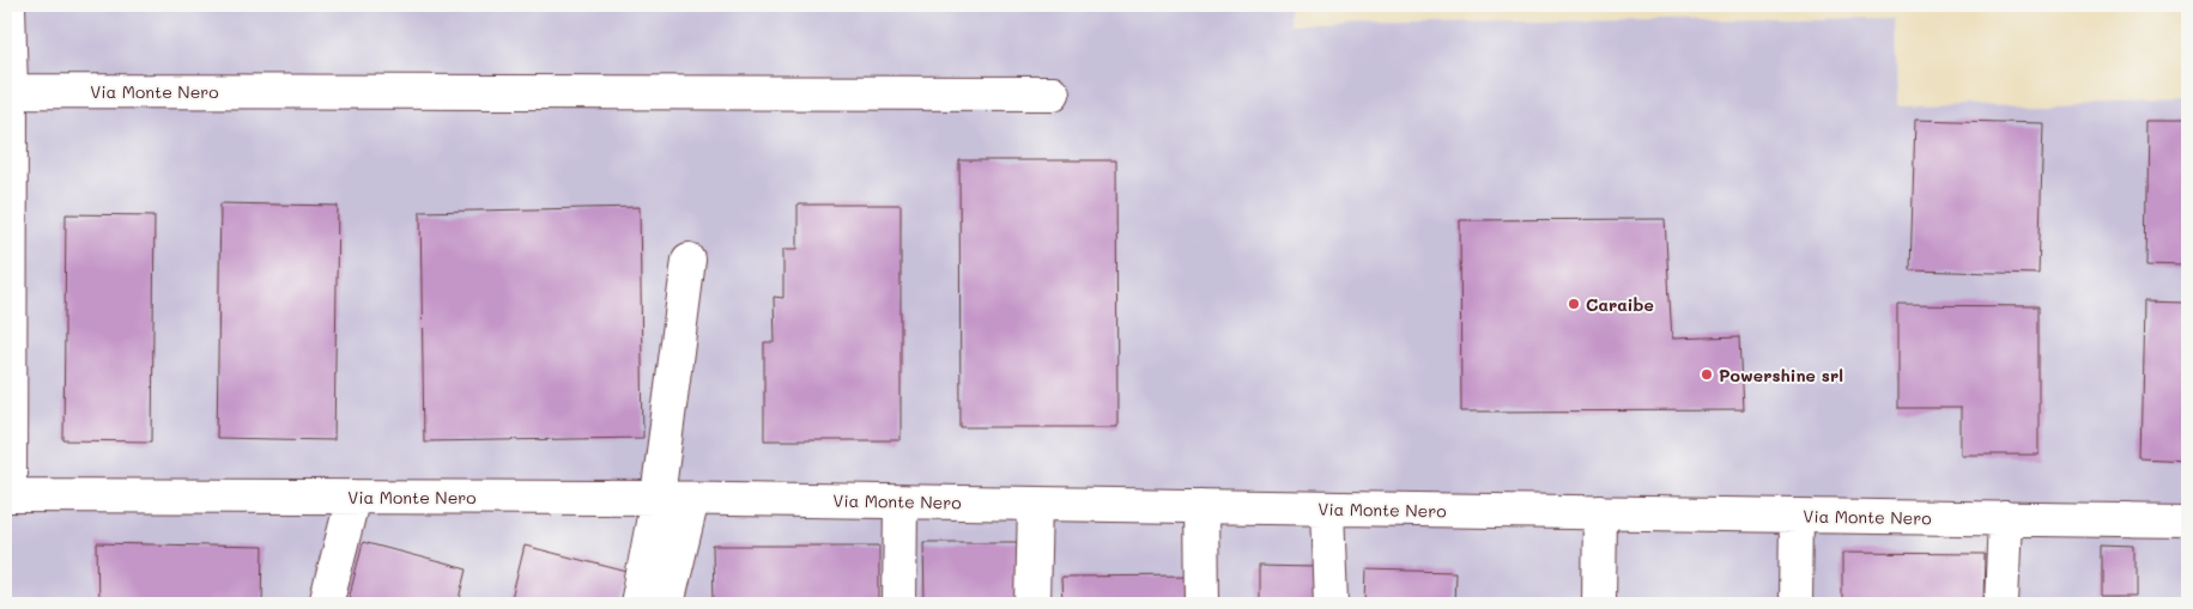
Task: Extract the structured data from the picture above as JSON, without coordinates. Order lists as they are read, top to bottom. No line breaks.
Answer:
{"streets":{"street":["Via Monte Nero"]},"places":["Caraibe","Powershine srl"]}
